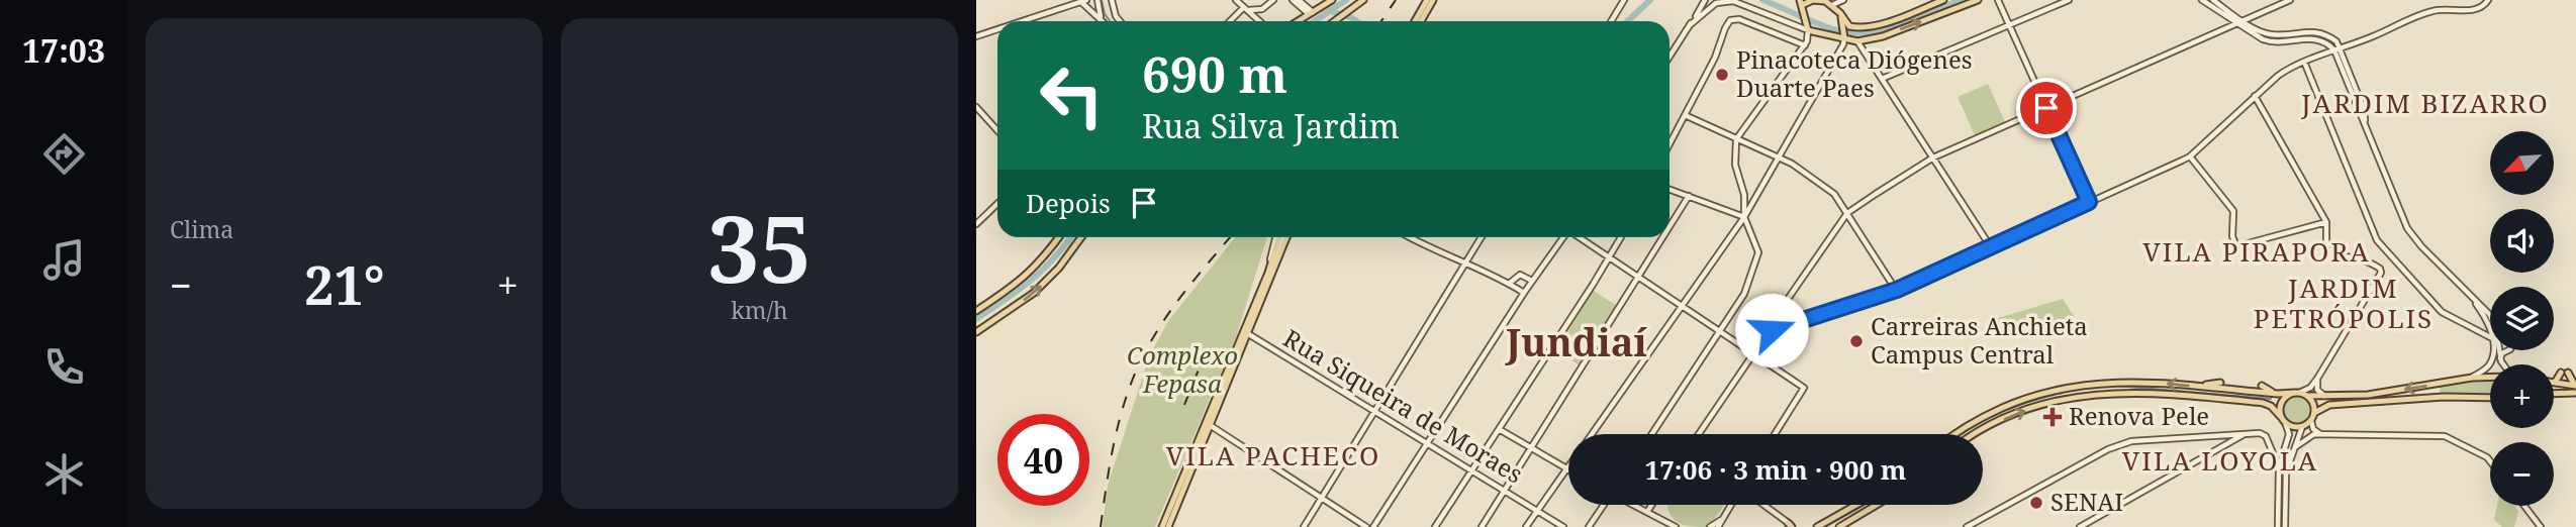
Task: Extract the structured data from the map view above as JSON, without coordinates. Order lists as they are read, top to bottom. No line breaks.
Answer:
{"streets":{"street":["Rua Siqueira de Moraes"]},"districts":["JARDIM BIZARRO","VILA PIRAPORA","JARDIM PETRÓPOLIS","Jundiaí","VILA PACHECO","VILA LOYOLA"],"parks":["Complexo Fepasa"],"places":{"other":["Pinacoteca Diógenes Duarte Paes","Carreiras Anchieta Campus Central","SENAI"],"health":["Renova Pele"]},"north":"bottom left","page":{"tabs":"17:03","tile":["Clima",["35","km/h"]],"turn":["690 m","Rua Silva Jardim"],"map_buttons":["+","−"],"then":"Depois","heat":["−","21°","+"],"limit":"40","trip":"17:06 · 3 min · 900 m"}}
